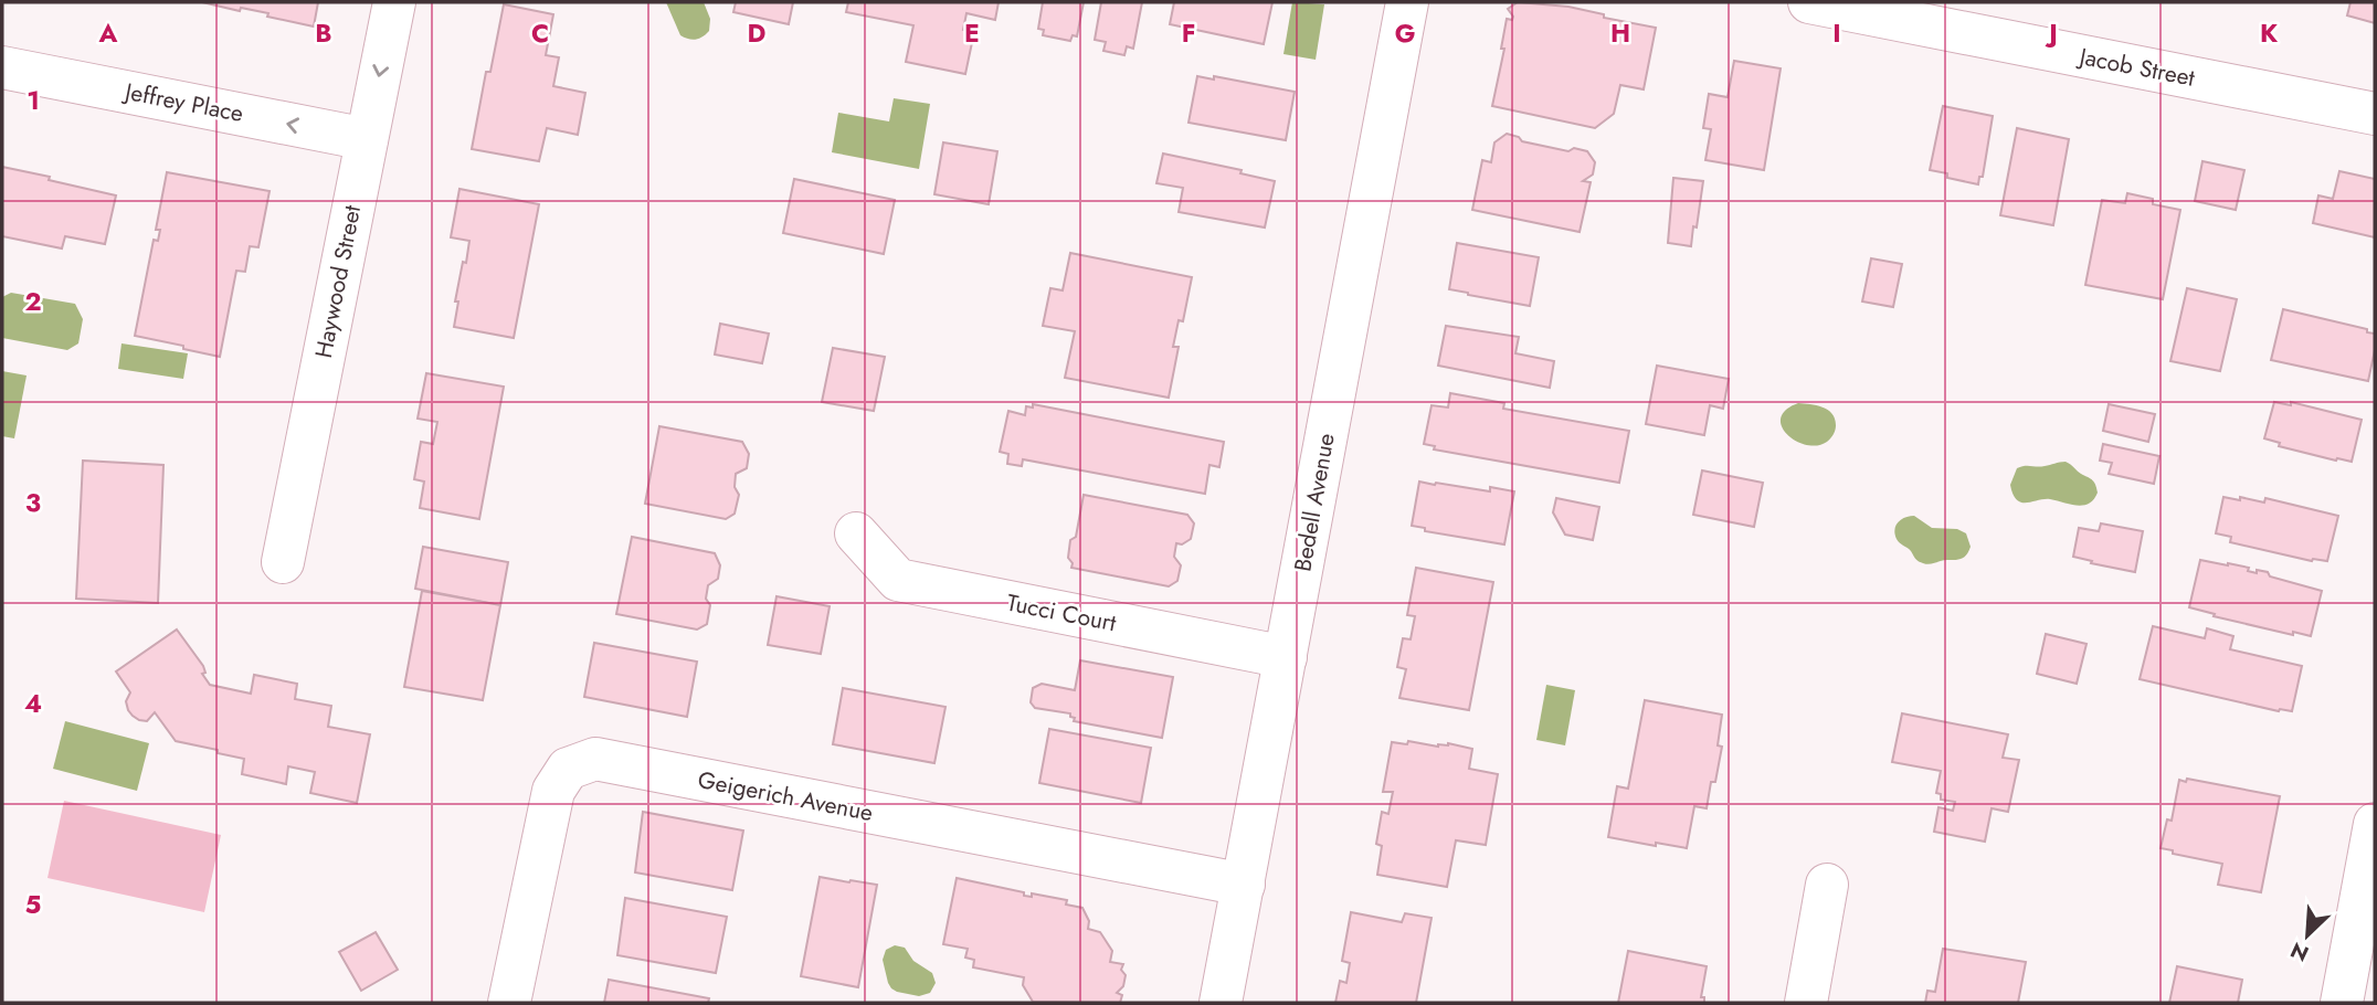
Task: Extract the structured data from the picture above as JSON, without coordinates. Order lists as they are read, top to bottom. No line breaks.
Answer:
{"streets":{"street":["Jacob Street","Jeffrey Place","Haywood Street","Bedell Avenue","Tucci Court","Geigerich Avenue"]},"crossings":[["Jeffrey Place","Haywood Street"],["Bedell Avenue","Tucci Court"],["Bedell Avenue","Geigerich Avenue"]],"one_way":["Jeffrey Place"],"north":"bottom left","grid":{"columns":["A","B","C","D","E","F","G","H","I","J","K"],"rows":["1","2","3","4","5"]}}
